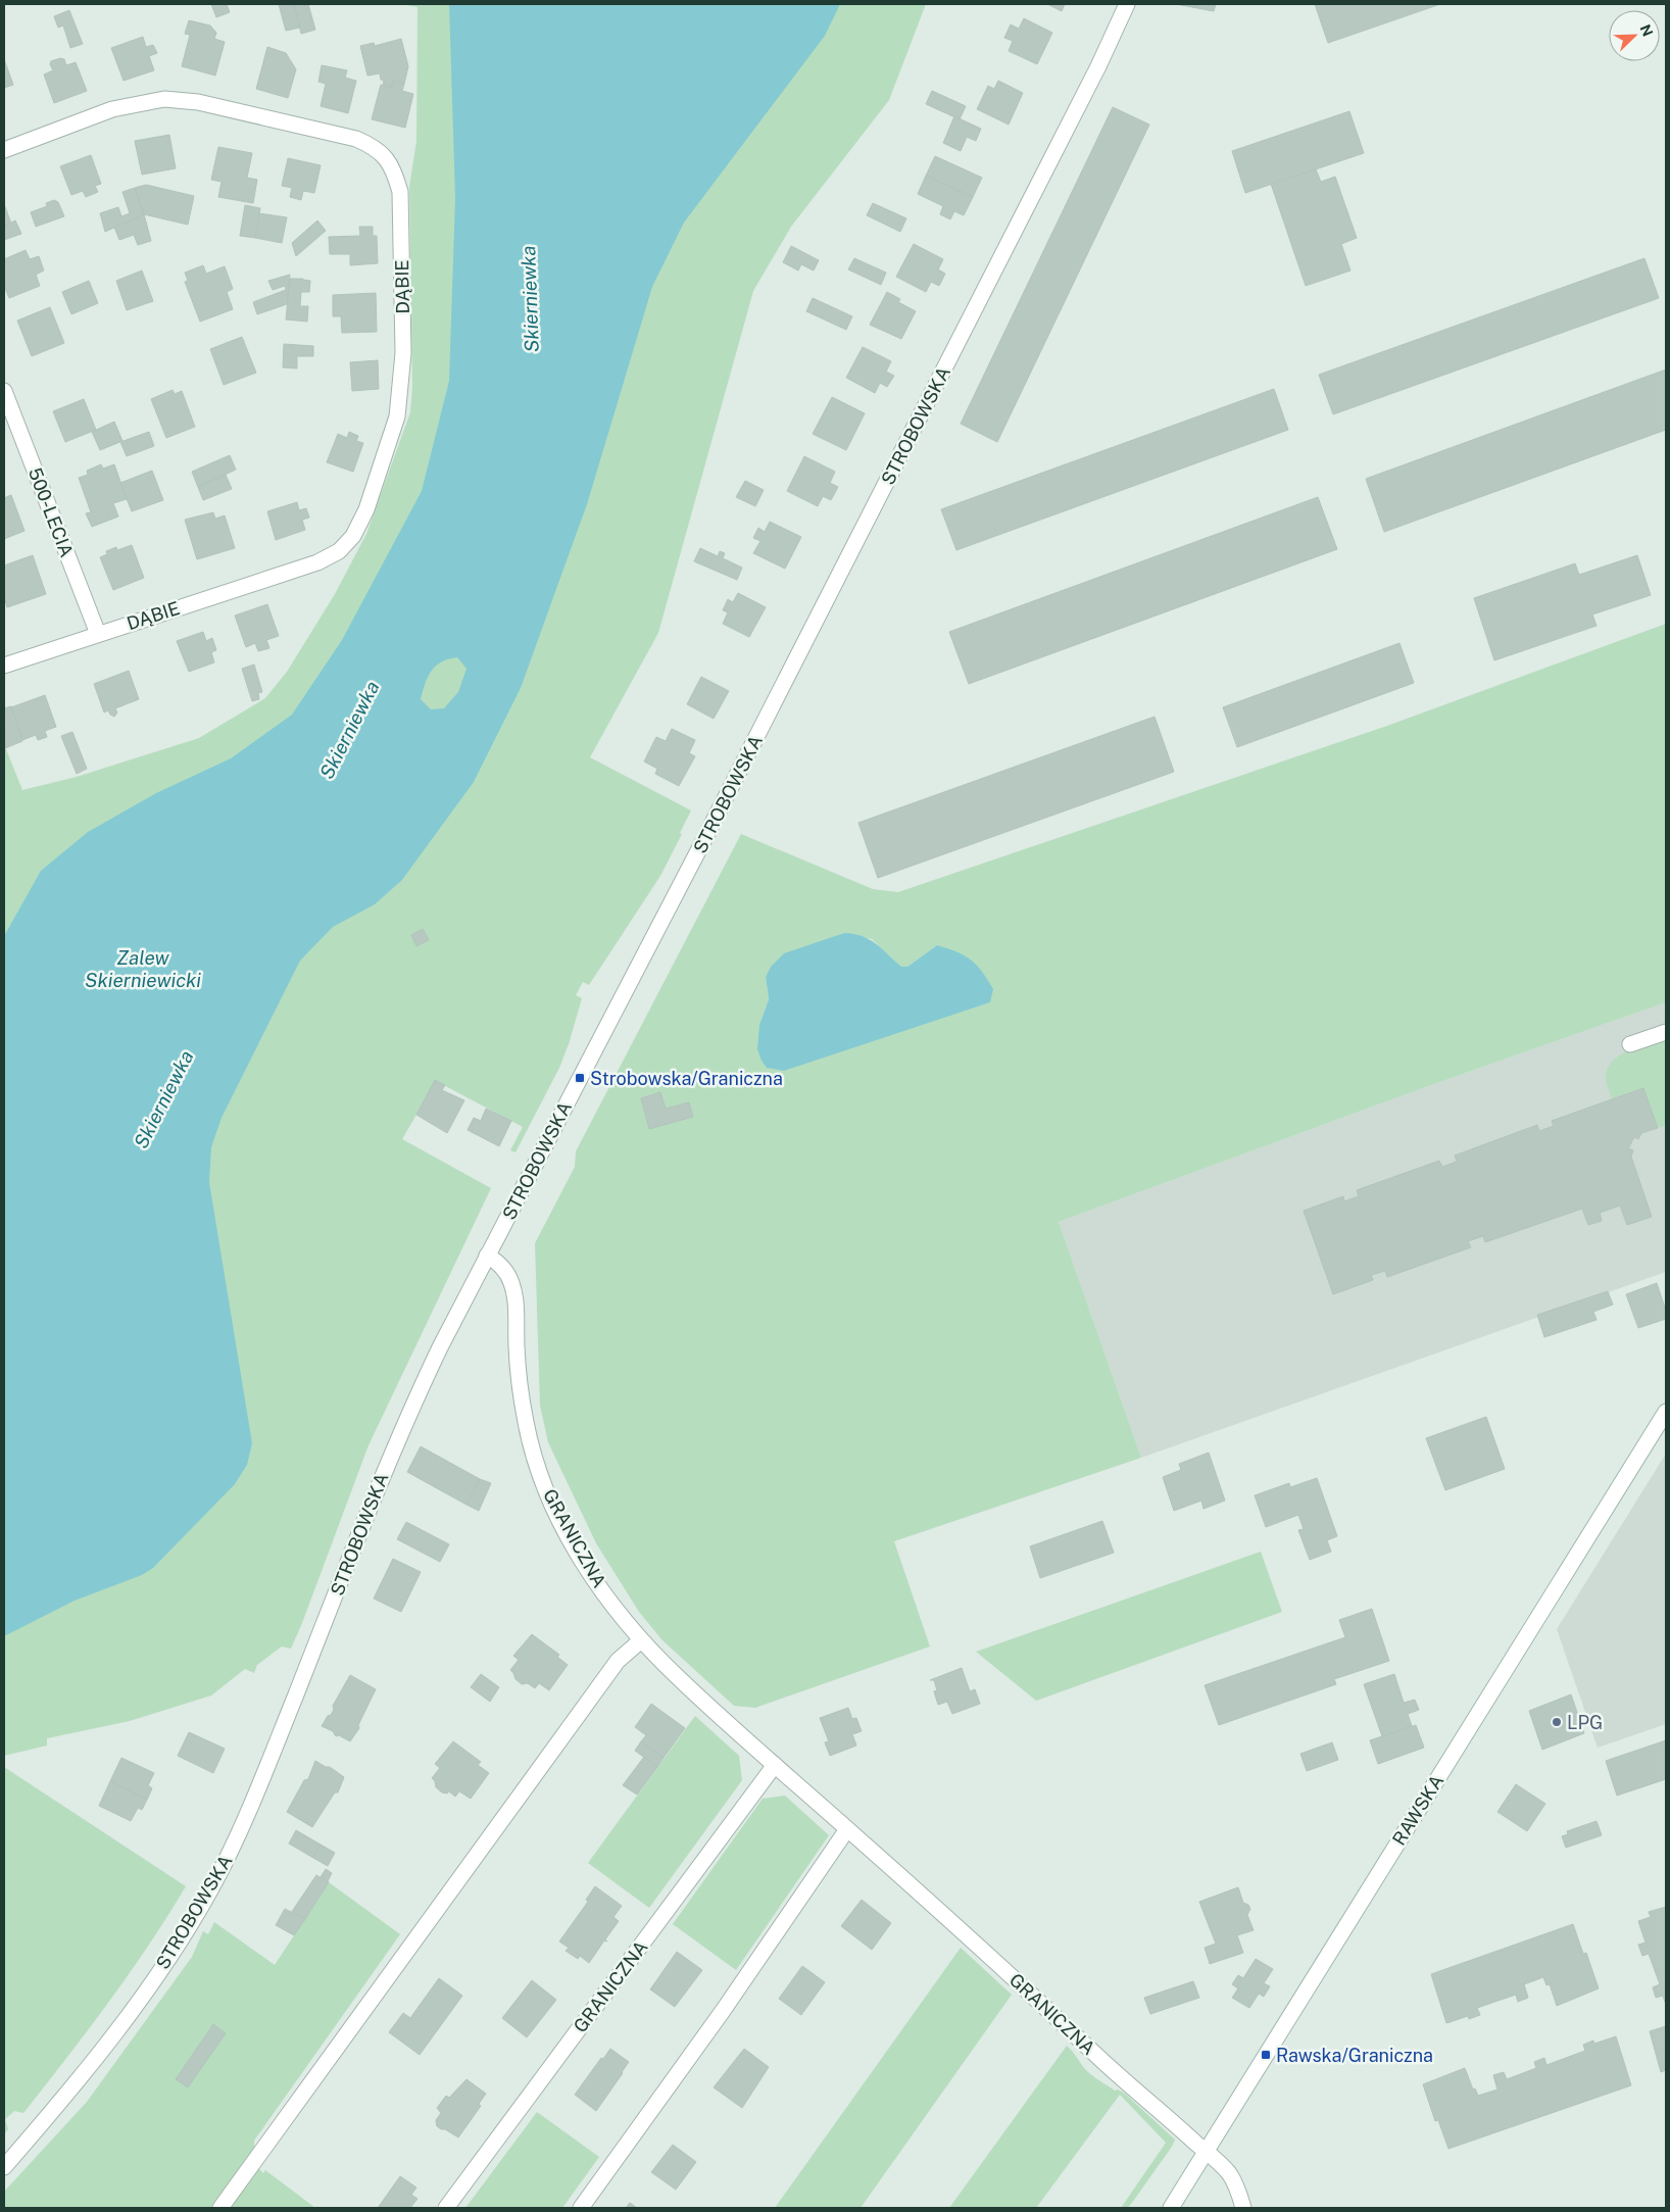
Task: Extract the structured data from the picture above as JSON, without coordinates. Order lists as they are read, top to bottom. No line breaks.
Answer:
{"streets":{"street":["DĄBIE","STROBOWSKA","500-LECIA","GRANICZNA","RAWSKA"]},"crossings":[["DĄBIE","500-LECIA"],["STROBOWSKA","GRANICZNA"],["GRANICZNA","RAWSKA"]],"water":["Skierniewka","Zalew Skierniewicki"],"places":{"transit":["Strobowska/Graniczna","Rawska/Graniczna"],"other":["LPG"]},"north":"top right"}
